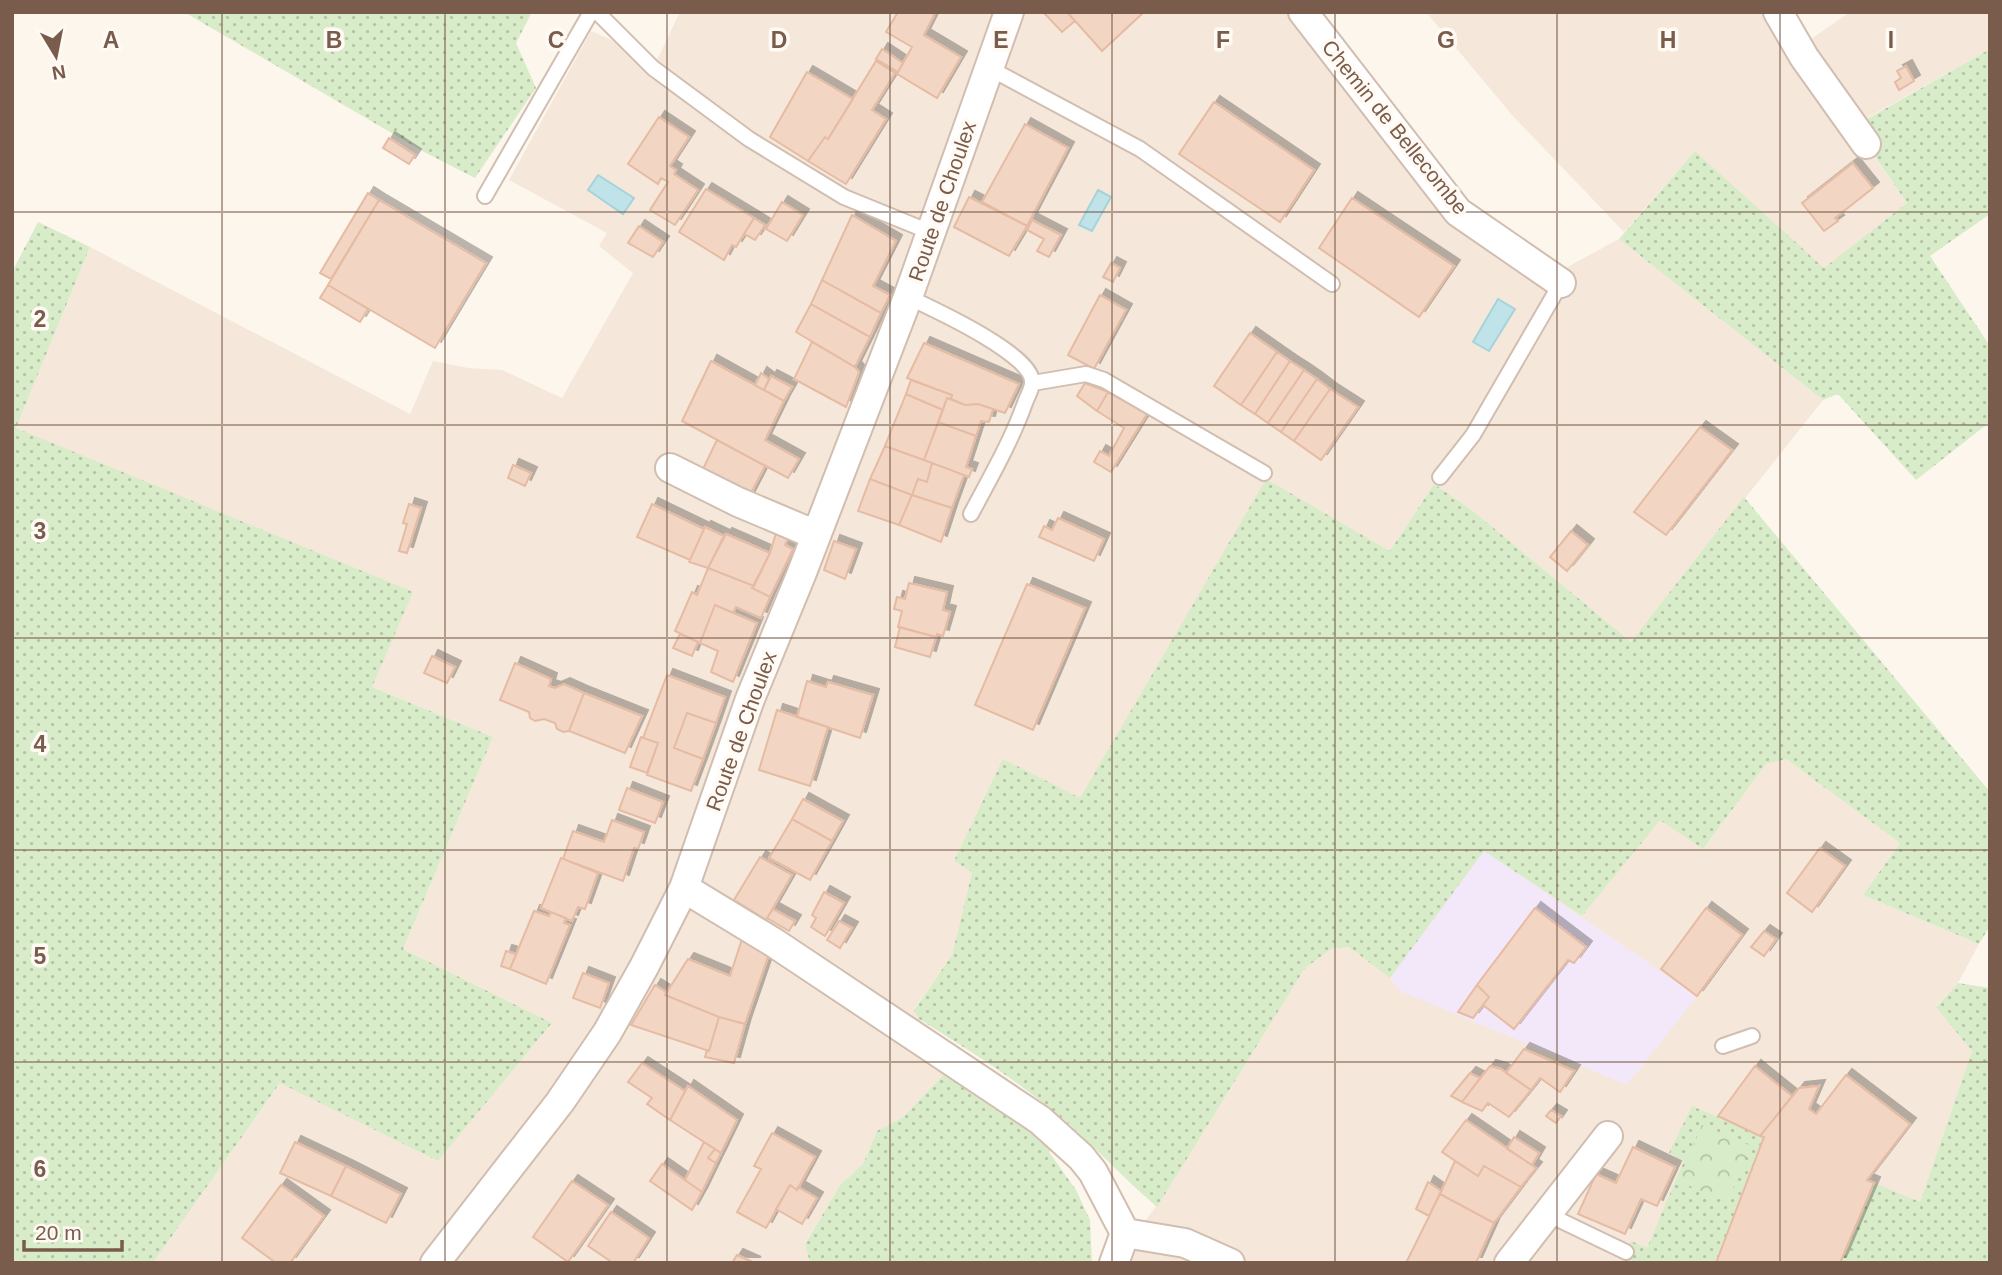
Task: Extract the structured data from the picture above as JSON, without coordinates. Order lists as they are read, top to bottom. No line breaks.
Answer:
{"streets":{"street":["Chemin de Bellecombe","Route de Choulex"]},"scale_bar":"20 m","north":"bottom","grid":{"columns":["A","B","C","D","E","F","G","H","I"],"rows":["2","3","4","5","6"]}}
